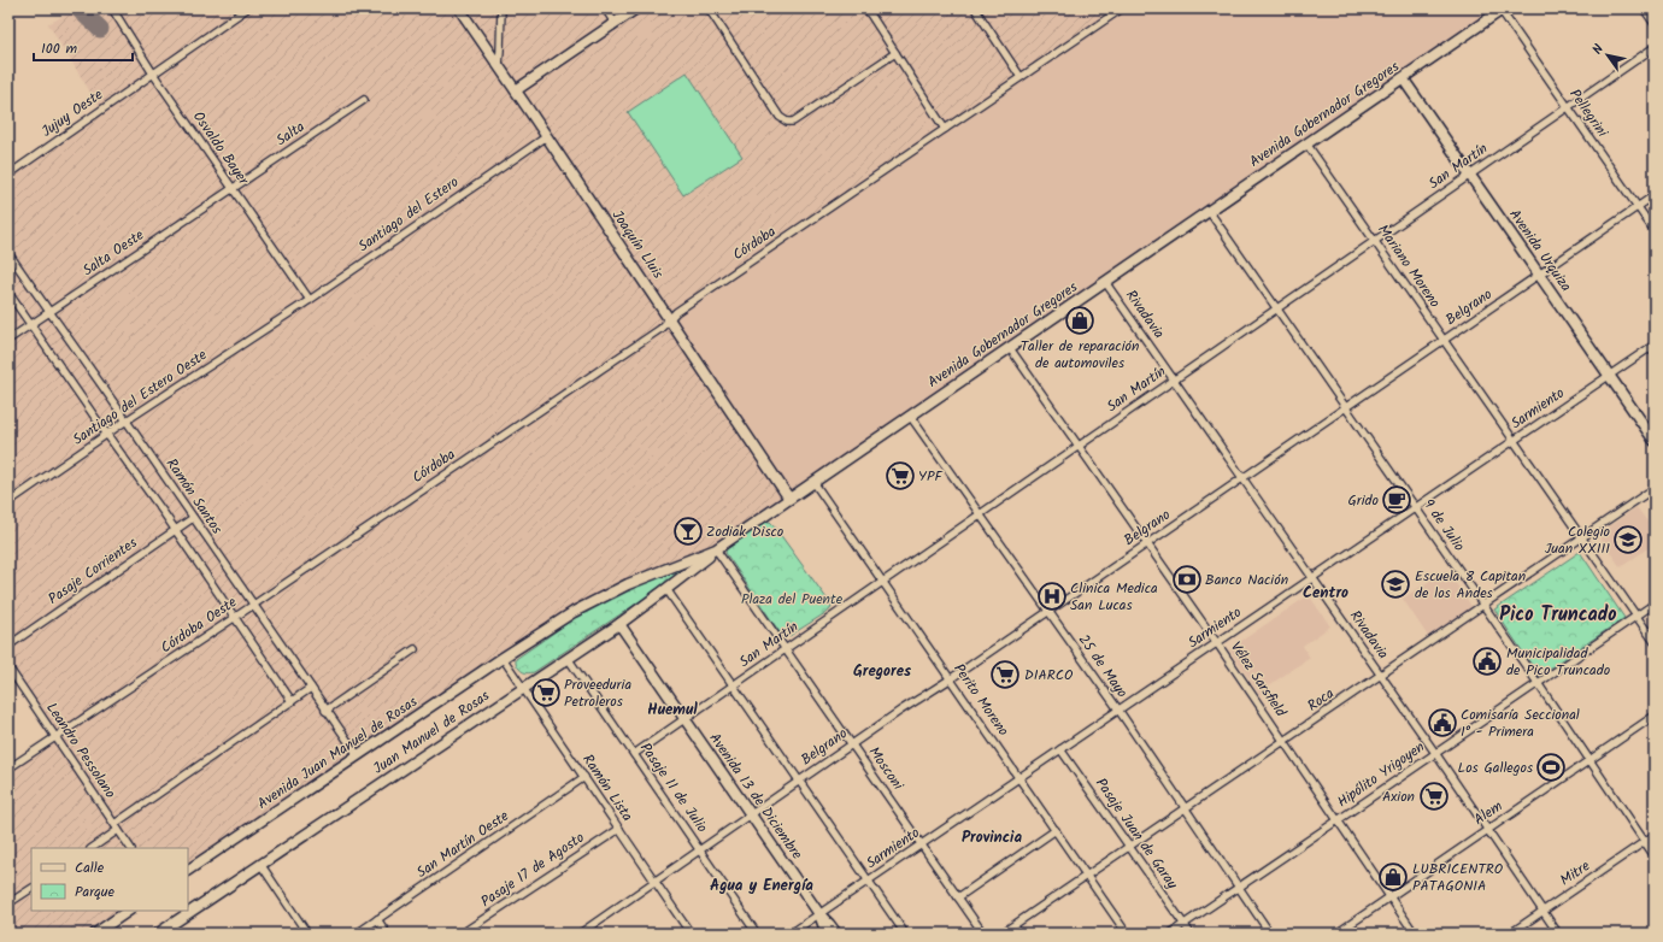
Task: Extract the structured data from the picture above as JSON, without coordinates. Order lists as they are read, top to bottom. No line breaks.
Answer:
{"streets":{"street":["Jujuy Oeste","Pellegrini","Avenida Gobernador Gregores","Salta","Osvaldo Bayer","San Martín","Santiago del Estero","Córdoba","Joaquín Lluis","Avenida Urquiza","Salta Oeste","Mariano Moreno","Belgrano","Rivadavia","Santiago del Estero Oeste","Sarmiento","Ramón Santos","9 de Julio","Pasaje Corrientes","Córdoba Oeste","25 de Mayo","Vélez Sarsfield","Perito Moreno","Roca","Juan Manuel de Rosas","Leandro Pessolano","Avenida Juan Manuel de Rosas","Mosconi","Hipólito Yrigoyen","Ramón Lista","Pasaje 11 de Julio","Avenida 13 de Diciembre","Alem","Pasaje Juan de Garay","San Martín Oeste","Pasaje 17 de Agosto","Mitre"]},"crossings":[["Jujuy Oeste","Osvaldo Bayer"],["Pellegrini","Avenida Gobernador Gregores"],["Pellegrini","San Martín"],["Pellegrini","Belgrano"],["Avenida Gobernador Gregores","Joaquín Lluis"],["Avenida Gobernador Gregores","Avenida Urquiza"],["Avenida Gobernador Gregores","Mariano Moreno"],["Avenida Gobernador Gregores","Rivadavia"],["Avenida Gobernador Gregores","9 de Julio"],["Avenida Gobernador Gregores","25 de Mayo"],["Avenida Gobernador Gregores","Vélez Sarsfield"],["Avenida Gobernador Gregores","Perito Moreno"],["Avenida Gobernador Gregores","Juan Manuel de Rosas"],["Avenida Gobernador Gregores","Avenida Juan Manuel de Rosas"],["Avenida Gobernador Gregores","Mosconi"],["Avenida Gobernador Gregores","Ramón Lista"],["Salta","Osvaldo Bayer"],["Salta","Salta Oeste"],["Osvaldo Bayer","Santiago del Estero"],["Osvaldo Bayer","Salta Oeste"],["San Martín","Avenida Urquiza"],["San Martín","Mariano Moreno"],["San Martín","Rivadavia"],["San Martín","9 de Julio"],["San Martín","25 de Mayo"],["San Martín","Vélez Sarsfield"],["San Martín","Perito Moreno"],["San Martín","Mosconi"],["San Martín","Pasaje 11 de Julio"],["San Martín","Avenida 13 de Diciembre"],["Santiago del Estero","Joaquín Lluis"],["Santiago del Estero","Santiago del Estero Oeste"],["Córdoba","Joaquín Lluis"],["Córdoba","Córdoba Oeste"],["Avenida Urquiza","Belgrano"],["Avenida Urquiza","Sarmiento"],["Salta Oeste","Ramón Santos"],["Mariano Moreno","Belgrano"],["Mariano Moreno","Sarmiento"],["Mariano Moreno","Roca"],["Mariano Moreno","Hipólito Yrigoyen"],["Belgrano","Rivadavia"],["Belgrano","9 de Julio"],["Belgrano","25 de Mayo"],["Belgrano","Vélez Sarsfield"],["Belgrano","Perito Moreno"],["Belgrano","Mosconi"],["Belgrano","Ramón Lista"],["Belgrano","Pasaje 11 de Julio"],["Belgrano","Avenida 13 de Diciembre"],["Rivadavia","Sarmiento"],["Rivadavia","Roca"],["Rivadavia","Hipólito Yrigoyen"],["Rivadavia","Alem"],["Rivadavia","Mitre"],["Santiago del Estero Oeste","Ramón Santos"],["Sarmiento","9 de Julio"],["Sarmiento","25 de Mayo"],["Sarmiento","Vélez Sarsfield"],["Sarmiento","Perito Moreno"],["Sarmiento","Mosconi"],["Sarmiento","Avenida 13 de Diciembre"],["Sarmiento","Pasaje Juan de Garay"],["Ramón Santos","Pasaje Corrientes"],["Ramón Santos","Córdoba Oeste"],["Ramón Santos","Avenida Juan Manuel de Rosas"],["9 de Julio","Roca"],["9 de Julio","Hipólito Yrigoyen"],["9 de Julio","Alem"],["9 de Julio","Mitre"],["Córdoba Oeste","Leandro Pessolano"],["25 de Mayo","Roca"],["25 de Mayo","Hipólito Yrigoyen"],["Vélez Sarsfield","Roca"],["Vélez Sarsfield","Hipólito Yrigoyen"],["Vélez Sarsfield","Alem"],["Perito Moreno","Roca"],["Roca","Pasaje Juan de Garay"],["Juan Manuel de Rosas","Mosconi"],["Juan Manuel de Rosas","Ramón Lista"],["Juan Manuel de Rosas","Pasaje 11 de Julio"],["Juan Manuel de Rosas","Avenida 13 de Diciembre"],["Avenida Juan Manuel de Rosas","Ramón Lista"],["Hipólito Yrigoyen","Pasaje Juan de Garay"],["Ramón Lista","San Martín Oeste"],["Ramón Lista","Pasaje 17 de Agosto"]],"districts":["Centro","Pico Truncado","Gregores","Huemul","Provincia","Agua y Energía"],"parks":["Plaza del Puente"],"places":{"shop":["Taller de reparación de automoviles","LUBRICENTRO PATAGONIA"],"supermarket":["YPF","DIARCO","Proveeduria Petroleros","Axion"],"cafe":["Grido"],"bar":["Zodiak Disco"],"school or university":["Colegio Juan XXIII","Escuela 8 Capitan de los Andes"],"bank":["Banco Nación"],"hospital":["Clinica Medica San Lucas"],"public building":["Municipalidad de Pico Truncado","Comisaría Seccional 1° - Primera"],"sports":["Los Gallegos"]},"legend":["Calle","Parque"],"scale_bar":"100 m","north":"top left"}
